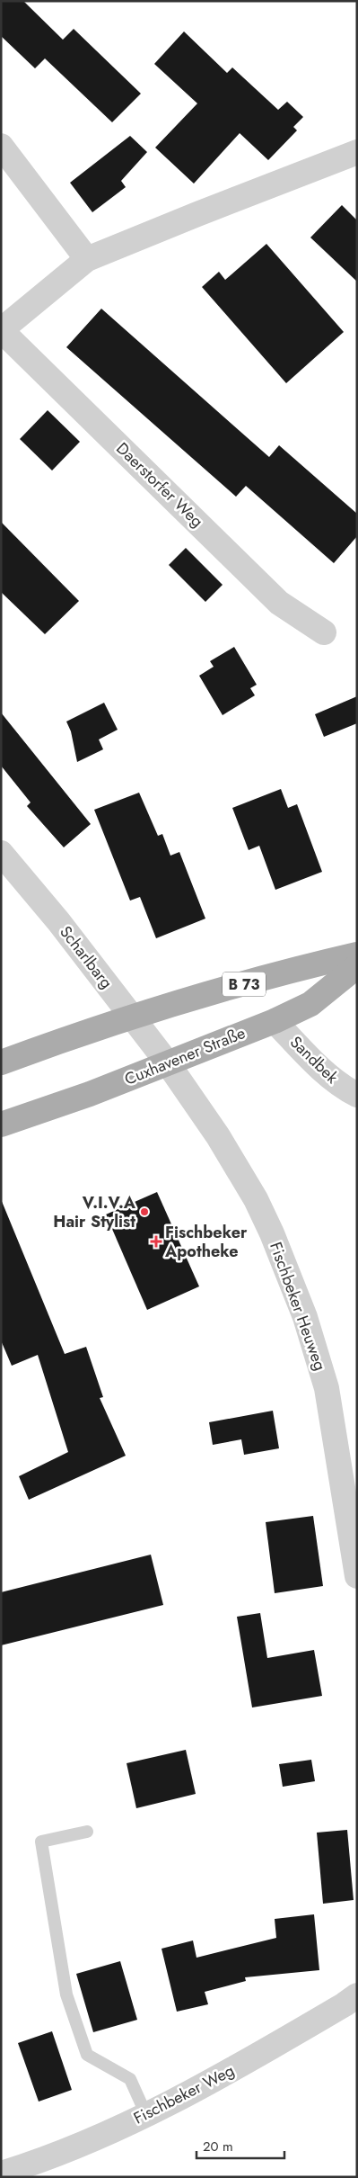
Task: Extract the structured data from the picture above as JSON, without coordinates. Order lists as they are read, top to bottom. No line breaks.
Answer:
{"streets":{"main road":["B 73","Cuxhavener Straße"],"street":["Daerstorfer Weg","Scharlbarg","Sandbek","Fischbeker Heuweg","Fischbeker Weg"]},"crossings":[["Scharlbarg","B 73"],["Scharlbarg","Cuxhavener Straße"],["Scharlbarg","Fischbeker Heuweg"],["Cuxhavener Straße","Sandbek"],["Cuxhavener Straße","Fischbeker Heuweg"]],"places":{"other":["V.I.V.A Hair Stylist"],"health":["Fischbeker Apotheke"]},"scale_bar":"20 m"}
